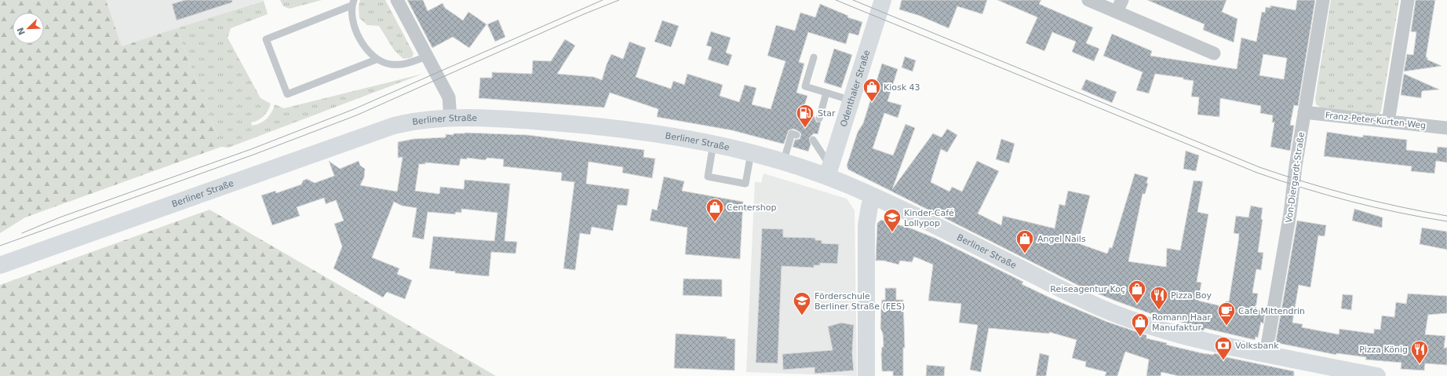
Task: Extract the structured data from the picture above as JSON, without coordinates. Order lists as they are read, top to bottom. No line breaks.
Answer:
{"streets":{"main road":["Odenthaler Straße","Berliner Straße"],"street":["Franz-Peter-Kürten-Weg","Von-Diergardt-Straße"]},"crossings":[["Odenthaler Straße","Berliner Straße"],["Berliner Straße","Von-Diergardt-Straße"],["Franz-Peter-Kürten-Weg","Von-Diergardt-Straße"]],"places":{"shop":["Kiosk 43","Centershop","Angel Nails","Reiseagentur Koç","Romann Haar Manufaktur"],"fuel station":["Star"],"school or university":["Kinder-Café Lollypop","Förderschule Berliner Straße (FES)"],"restaurant":["Pizza Boy","Pizza König"],"cafe":["Café Mittendrin"],"bank":["Volksbank"]},"north":"bottom left"}
